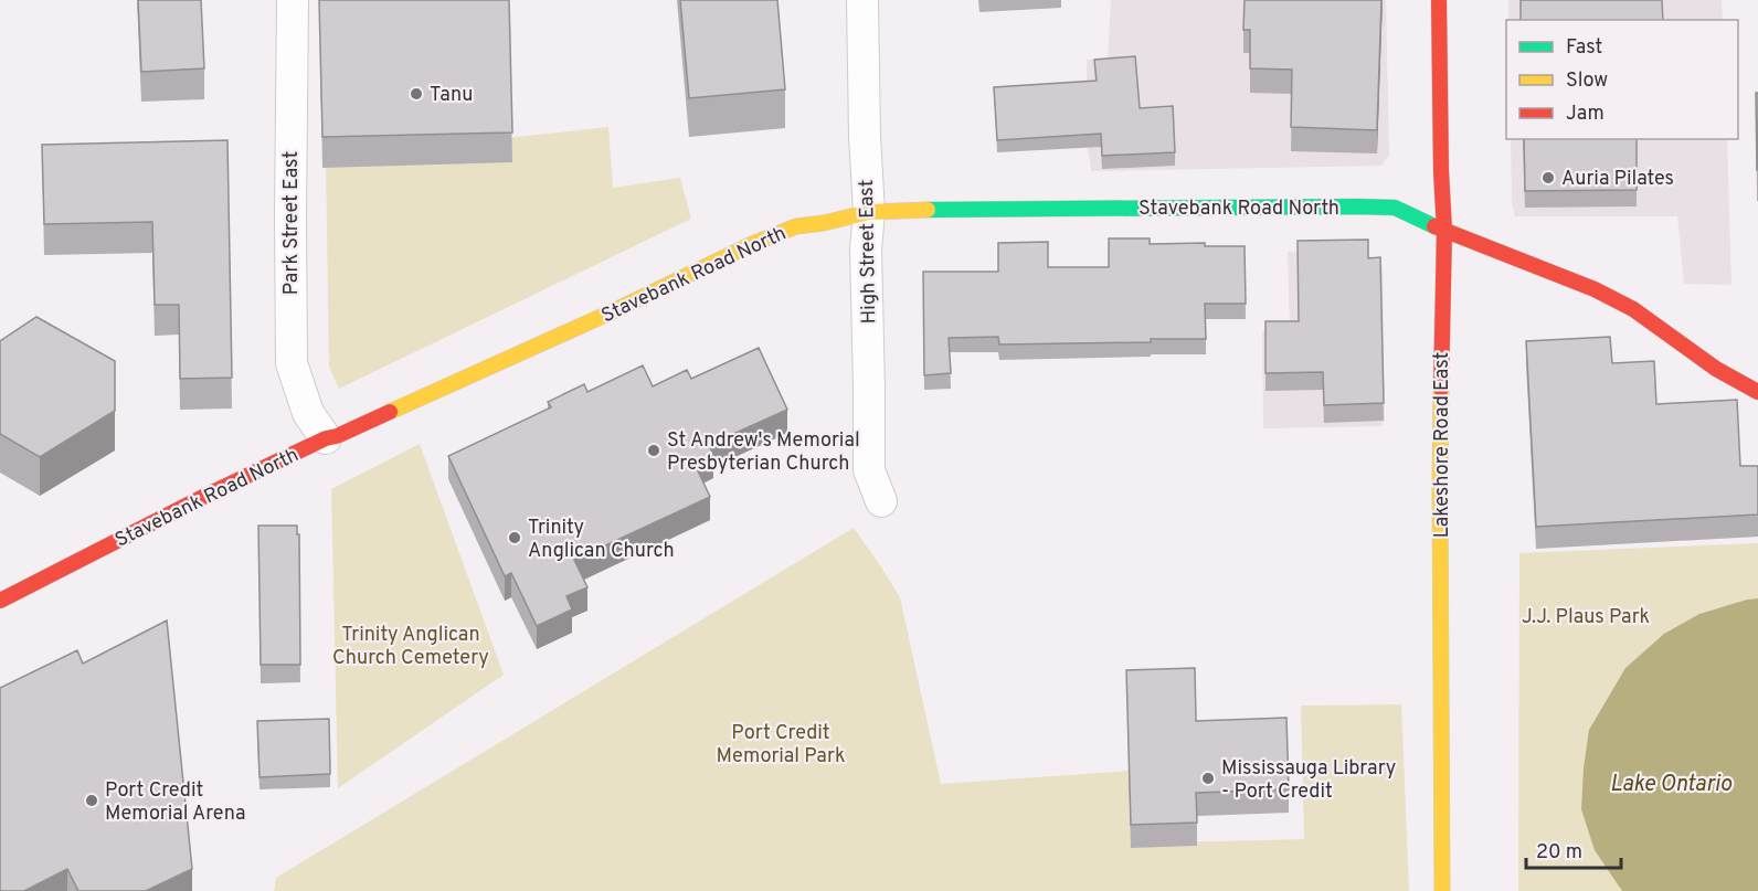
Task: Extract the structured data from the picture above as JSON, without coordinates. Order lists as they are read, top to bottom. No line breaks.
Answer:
{"streets":{"street":["Stavebank Road North","Park Street East","High Street East","Lakeshore Road East"]},"crossings":[["Stavebank Road North","Park Street East"],["Stavebank Road North","High Street East"],["Stavebank Road North","Lakeshore Road East"]],"water":["Lake Ontario"],"parks":["J.J. Plaus Park","Trinity Anglican Church Cemetery","Port Credit Memorial Park"],"places":["Tanu","Auria Pilates","St Andrew's Memorial Presbyterian Church","Trinity Anglican Church","Mississauga Library - Port Credit","Port Credit Memorial Arena"],"legend":["Fast","Slow","Jam"],"scale_bar":"20 m"}
